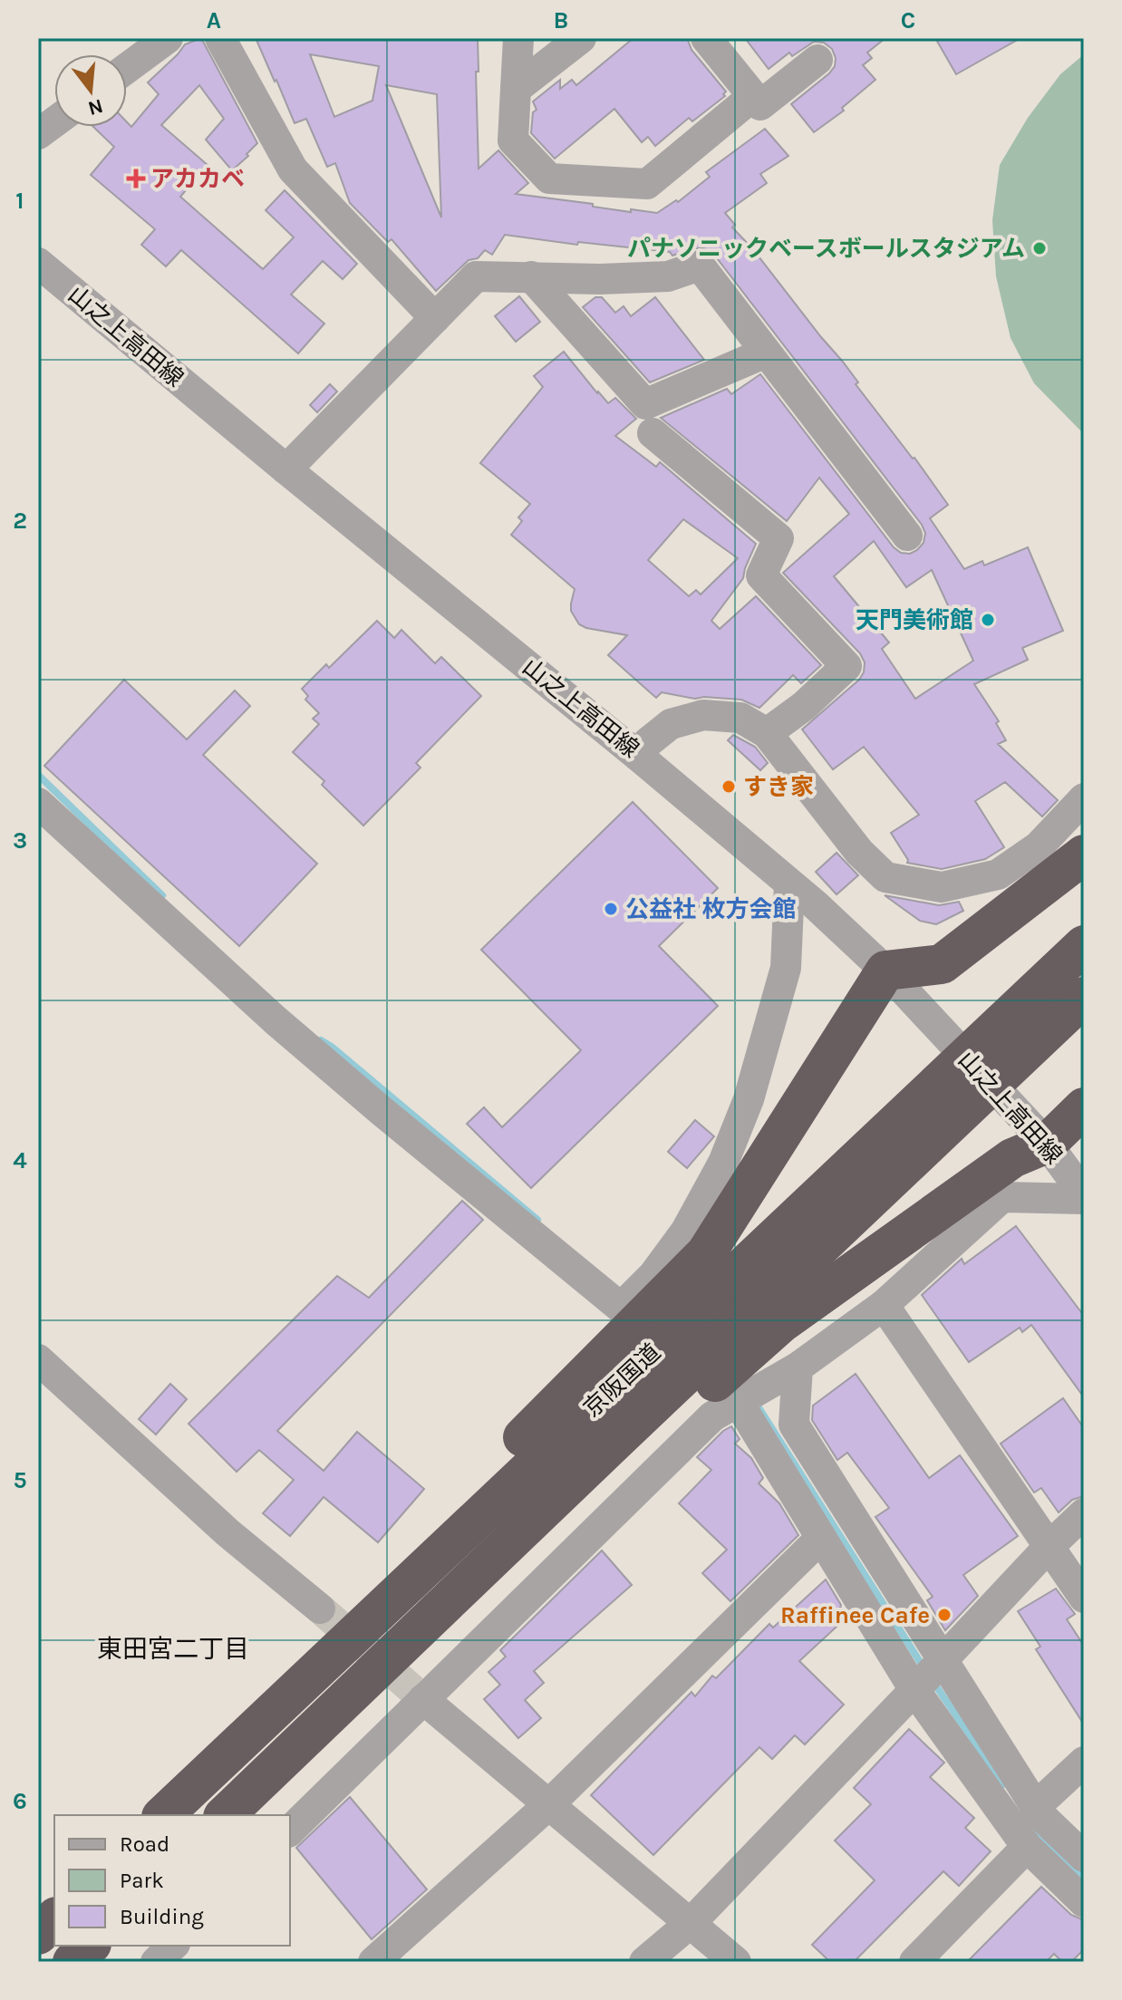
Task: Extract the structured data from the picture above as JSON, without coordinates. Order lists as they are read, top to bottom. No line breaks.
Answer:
{"streets":{"highway":["京阪国道"],"street":["山之上高田線"]},"districts":["東田宮二丁目"],"places":{"health":["アカカベ"],"other":["パナソニックベースボールスタジアム","天門美術館","すき家","公益社 枚方会館","Raffinee Cafe"]},"legend":["Road","Park","Building"],"north":"bottom","grid":{"columns":["A","B","C"],"rows":["1","2","3","4","5","6"]}}
